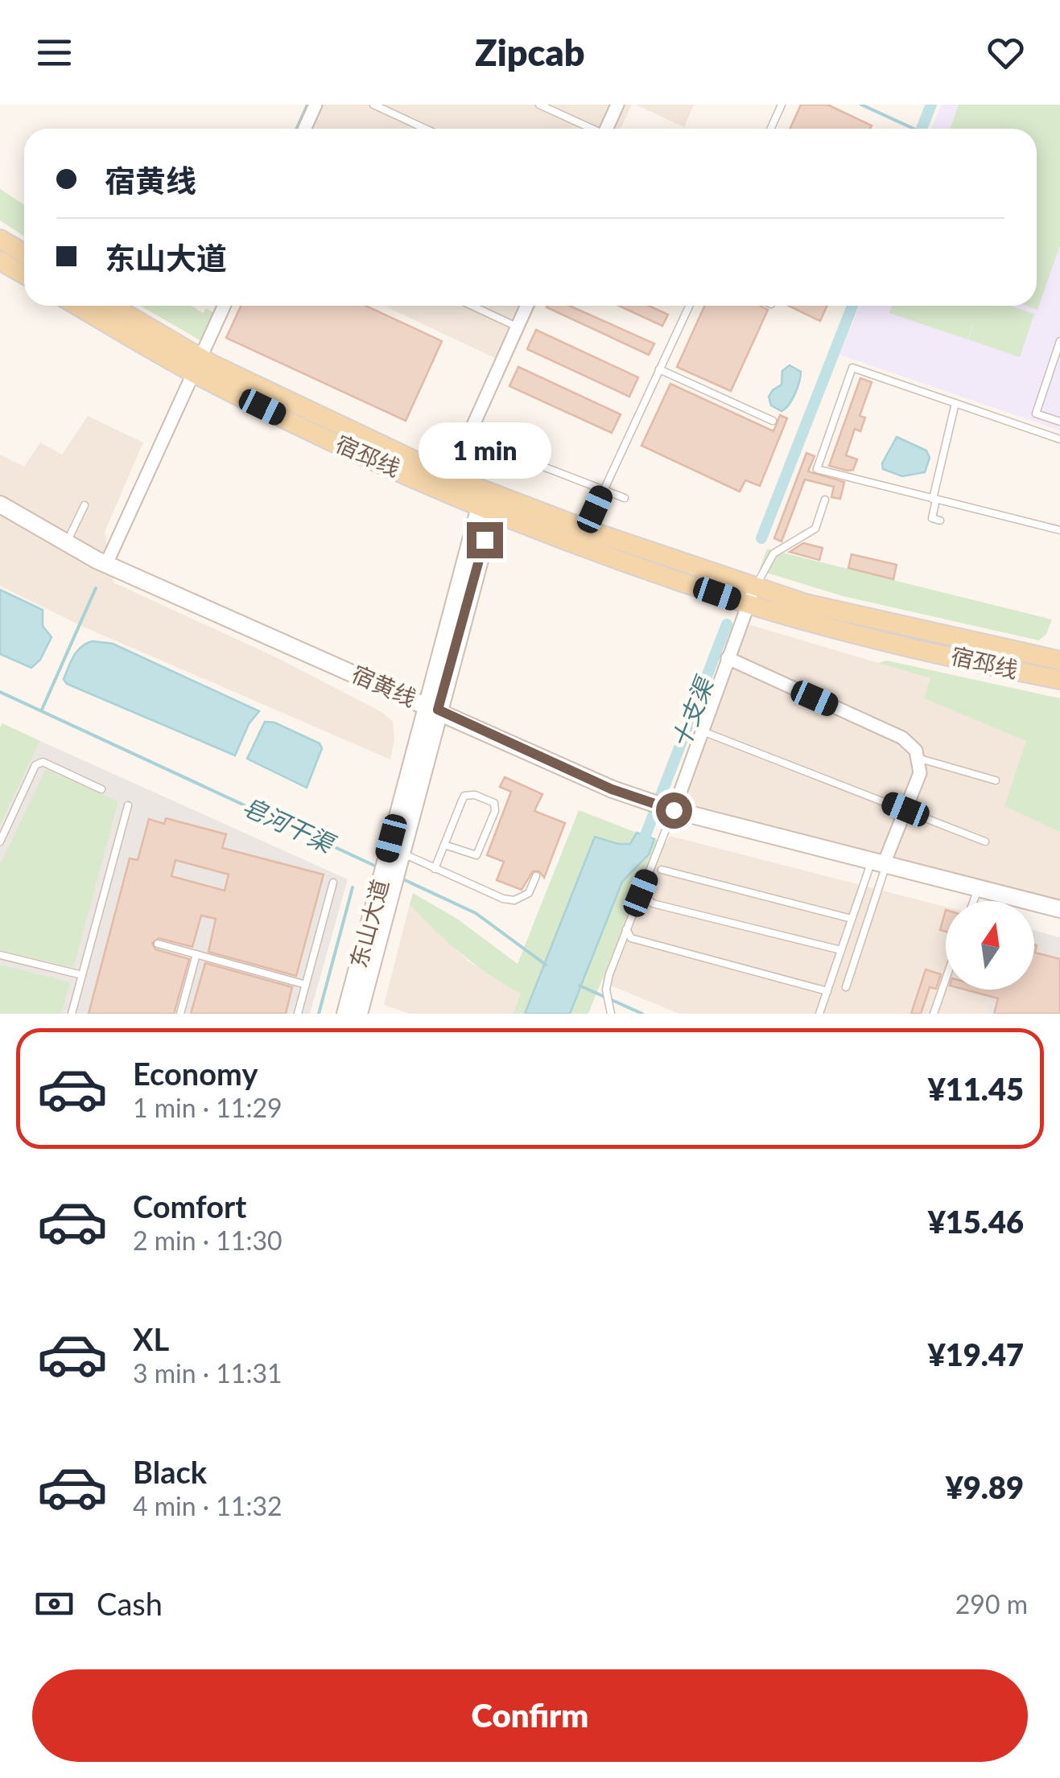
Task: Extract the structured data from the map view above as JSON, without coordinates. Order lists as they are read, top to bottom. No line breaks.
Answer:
{"streets":{"main road":["宿邳线","宿黄线","东山大道"]},"crossings":[["宿邳线","东山大道"],["宿黄线","东山大道"]],"water":["十支渠","皂河干渠"],"north":"top","page":{"header":"Zipcab","banner":["宿黄线","东山大道"],"bubble":"1 min","list":[{"name":"Economy","note":"1 min · 11:29","value":"¥11.45"},{"name":"Comfort","note":"2 min · 11:30","value":"¥15.46"},{"name":"XL","note":"3 min · 11:31","value":"¥19.47"},{"name":"Black","note":"4 min · 11:32","value":"¥9.89"}],"pay":["Cash","290 m"],"buttons":"Confirm"}}
